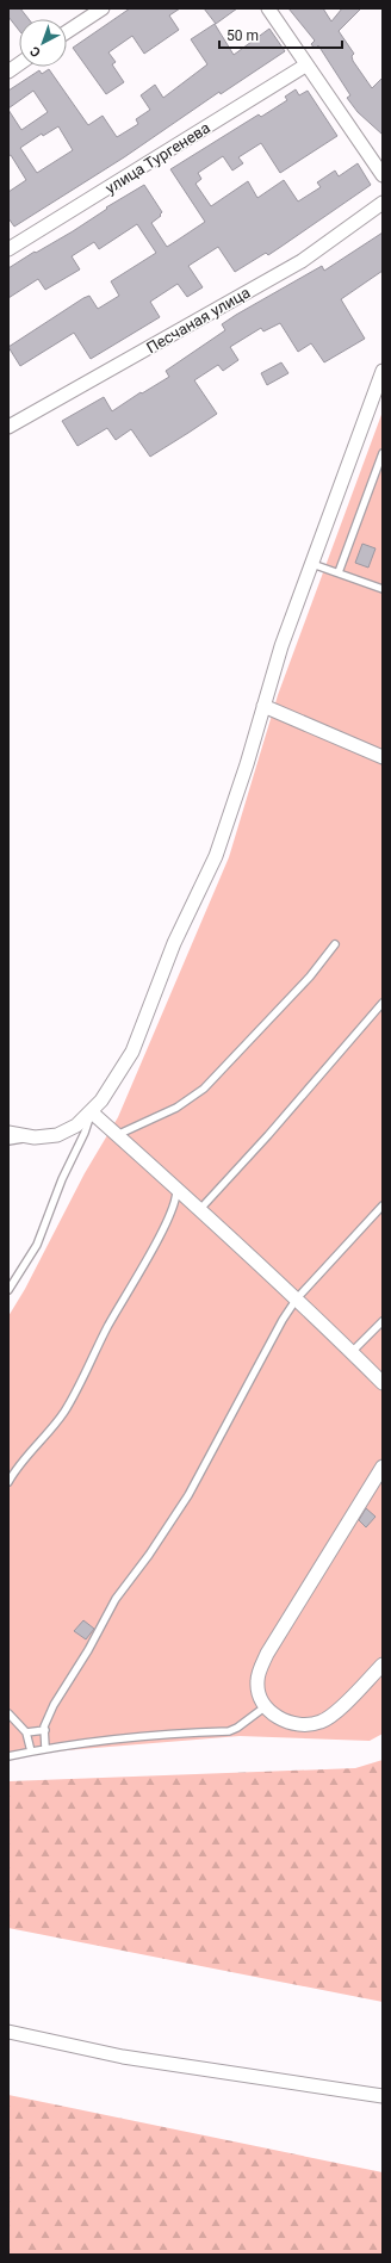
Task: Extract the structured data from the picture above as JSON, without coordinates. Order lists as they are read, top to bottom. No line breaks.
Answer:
{"streets":{"street":["улица Тургенева","Песчаная улица"]},"scale_bar":"50 m","north":"bottom left"}
